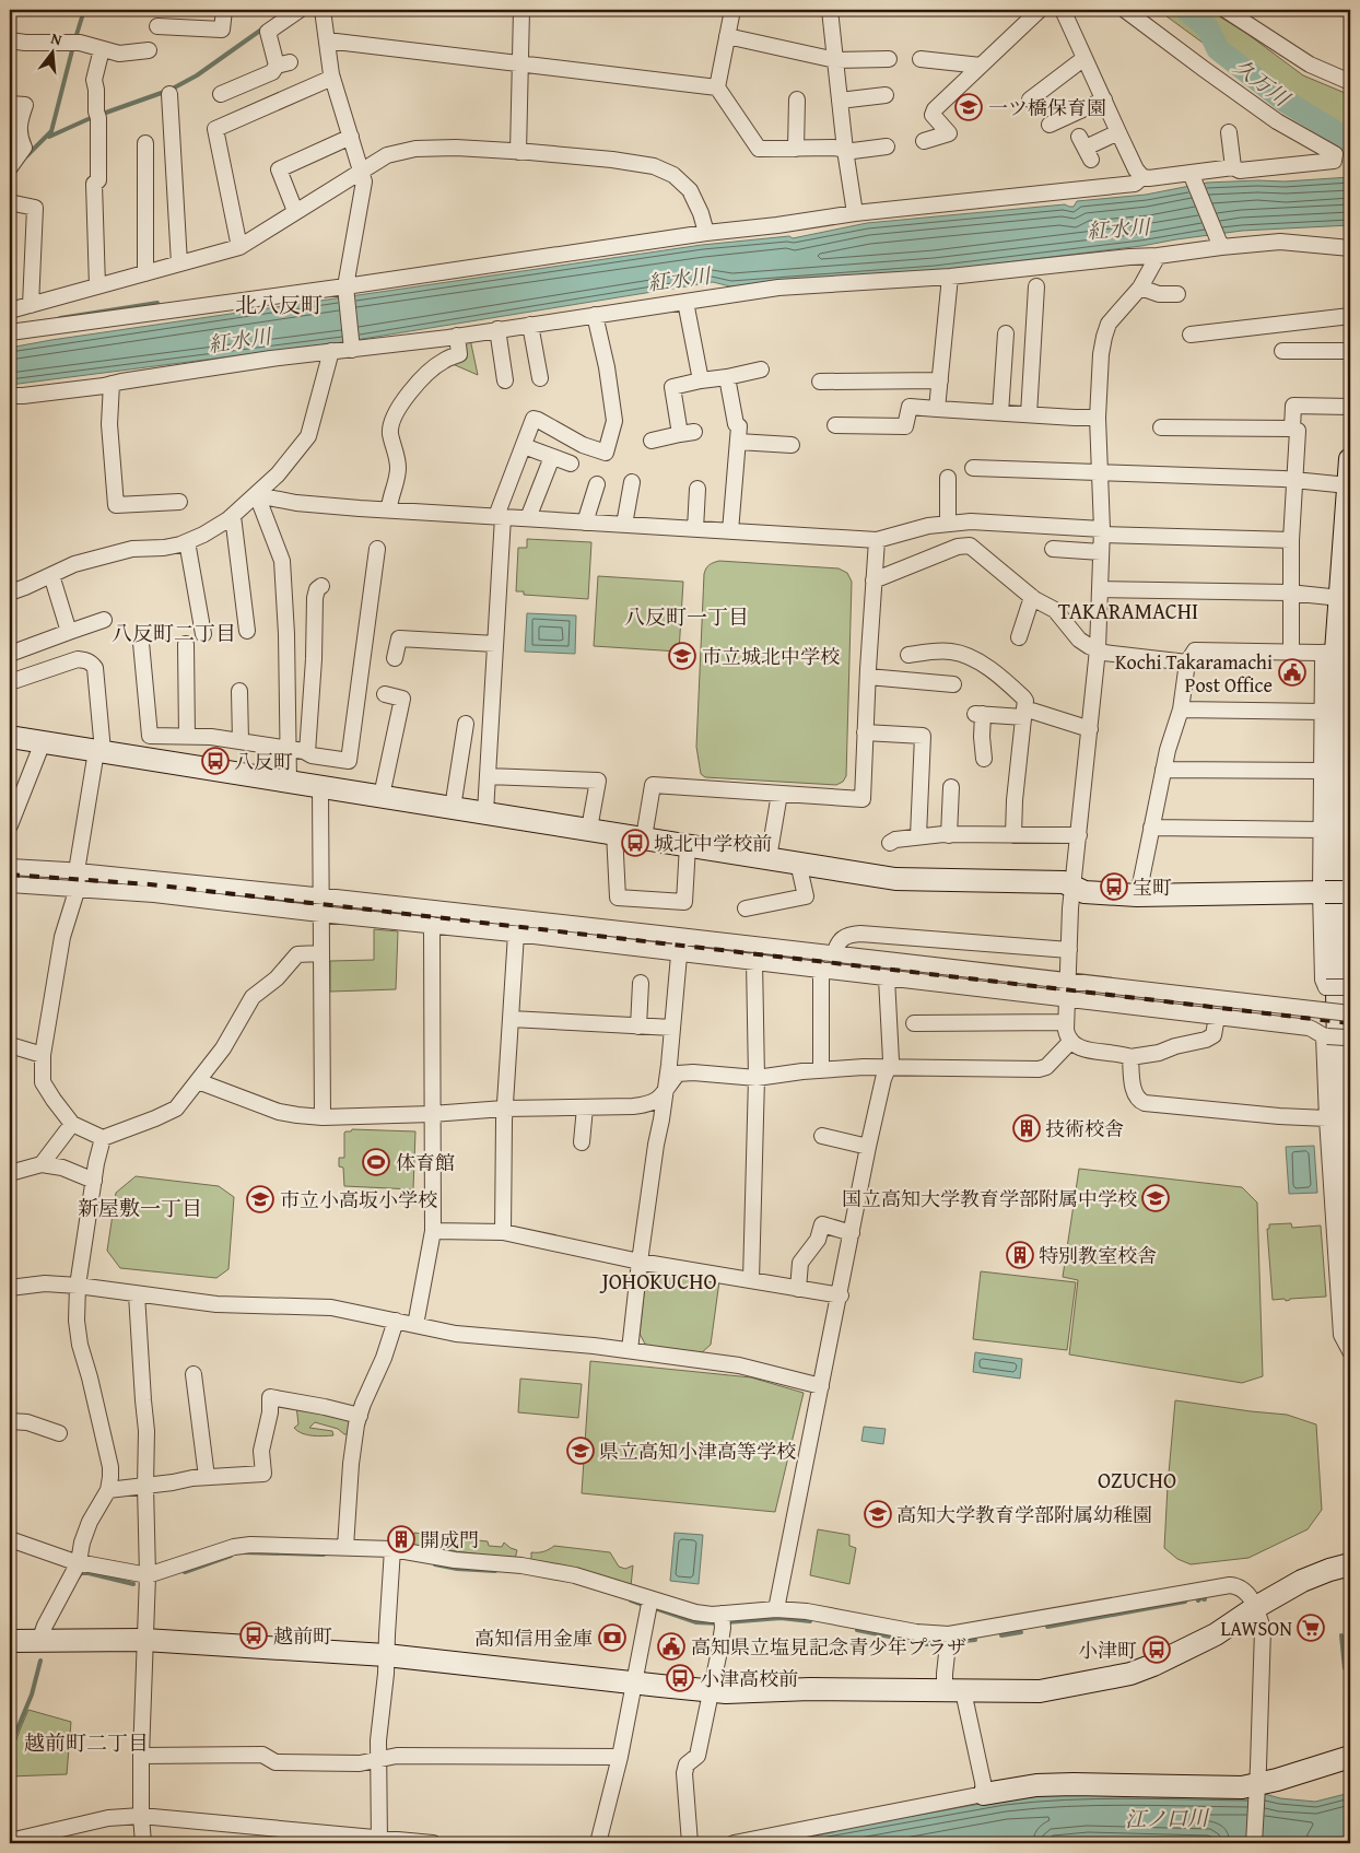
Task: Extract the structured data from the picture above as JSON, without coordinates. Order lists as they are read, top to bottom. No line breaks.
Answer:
{"districts":["北八反町","TAKARAMACHI","八反町一丁目","八反町二丁目","新屋敷一丁目","JOHOKUCHO","OZUCHO","越前町二丁目"],"water":["久万川","紅水川","江ノ口川"],"places":{"school or university":["一ツ橋保育園","市立城北中学校","国立高知大学教育学部附属中学校","市立小高坂小学校","県立高知小津高等学校","高知大学教育学部附属幼稚園"],"public building":["Kochi Takaramachi Post Office","高知県立塩見記念青少年プラザ"],"bus stop":["八反町","城北中学校前","宝町","越前町","小津町","小津高校前"],"building":["技術校舎","特別教室校舎","開成門"],"sports":["体育館"],"supermarket":["LAWSON"],"bank":["高知信用金庫"]},"north":"top"}
